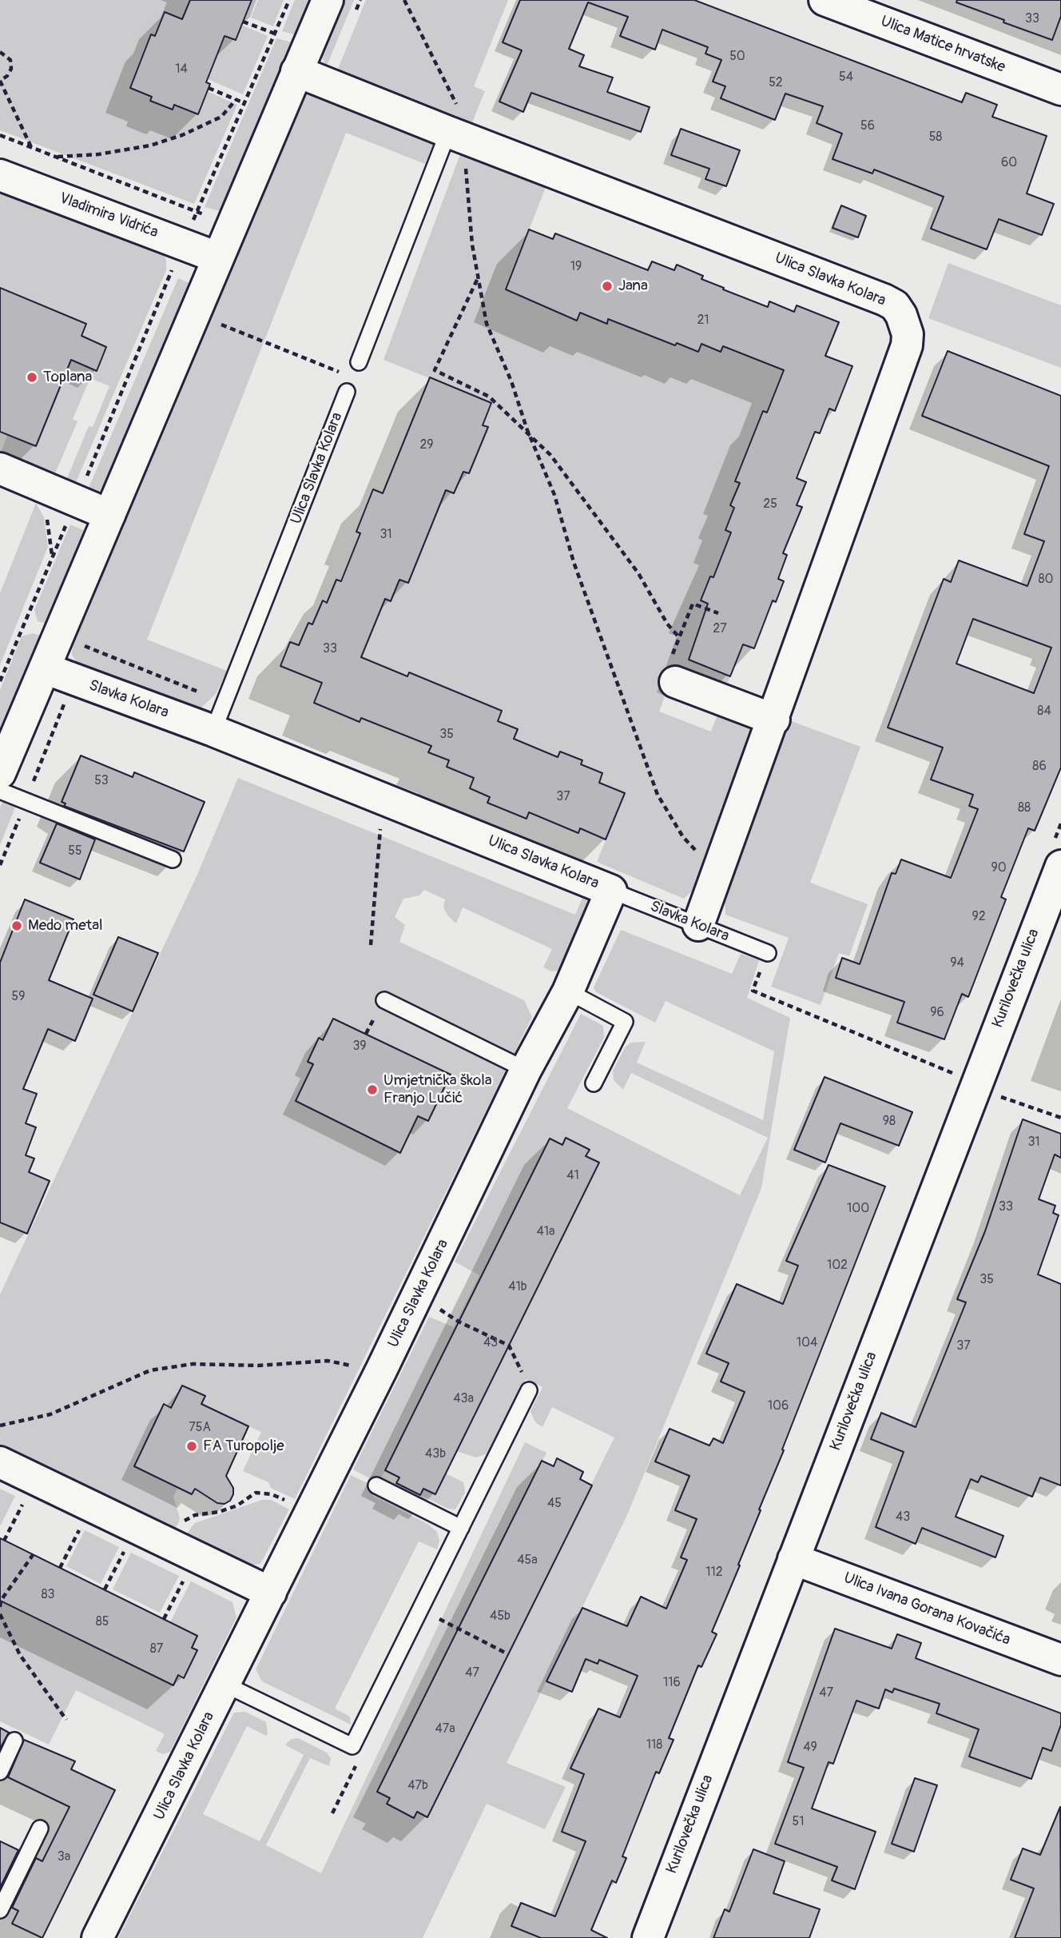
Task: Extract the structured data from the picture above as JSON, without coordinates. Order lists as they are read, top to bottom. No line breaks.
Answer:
{"streets":{"street":["Ulica Matice hrvatske","Vladimira Vidrića","Ulica Slavka Kolara","Slavka Kolara","Kurilovečka ulica","Ulica Ivana Gorana Kovačića"]},"crossings":[["Ulica Slavka Kolara","Slavka Kolara"],["Kurilovečka ulica","Ulica Ivana Gorana Kovačića"]],"places":["Jana","Toplana","Medo metal","Umjetnička škola Franjo Lučić","FA Turopolje"],"house_numbers":["33","50","14","54","52","56","58","60","19","21","29","25","31","80","27","33","84","35","86","53","37","88","55","90","92","94","59","96","39","98","31","41","33","100","41a","102","35","41b","43","104","37","43a","106","75A","43b","45","43","45a","112","83","45b","85","87","47","116","47","47a","118","49","47b","51","3a"]}
